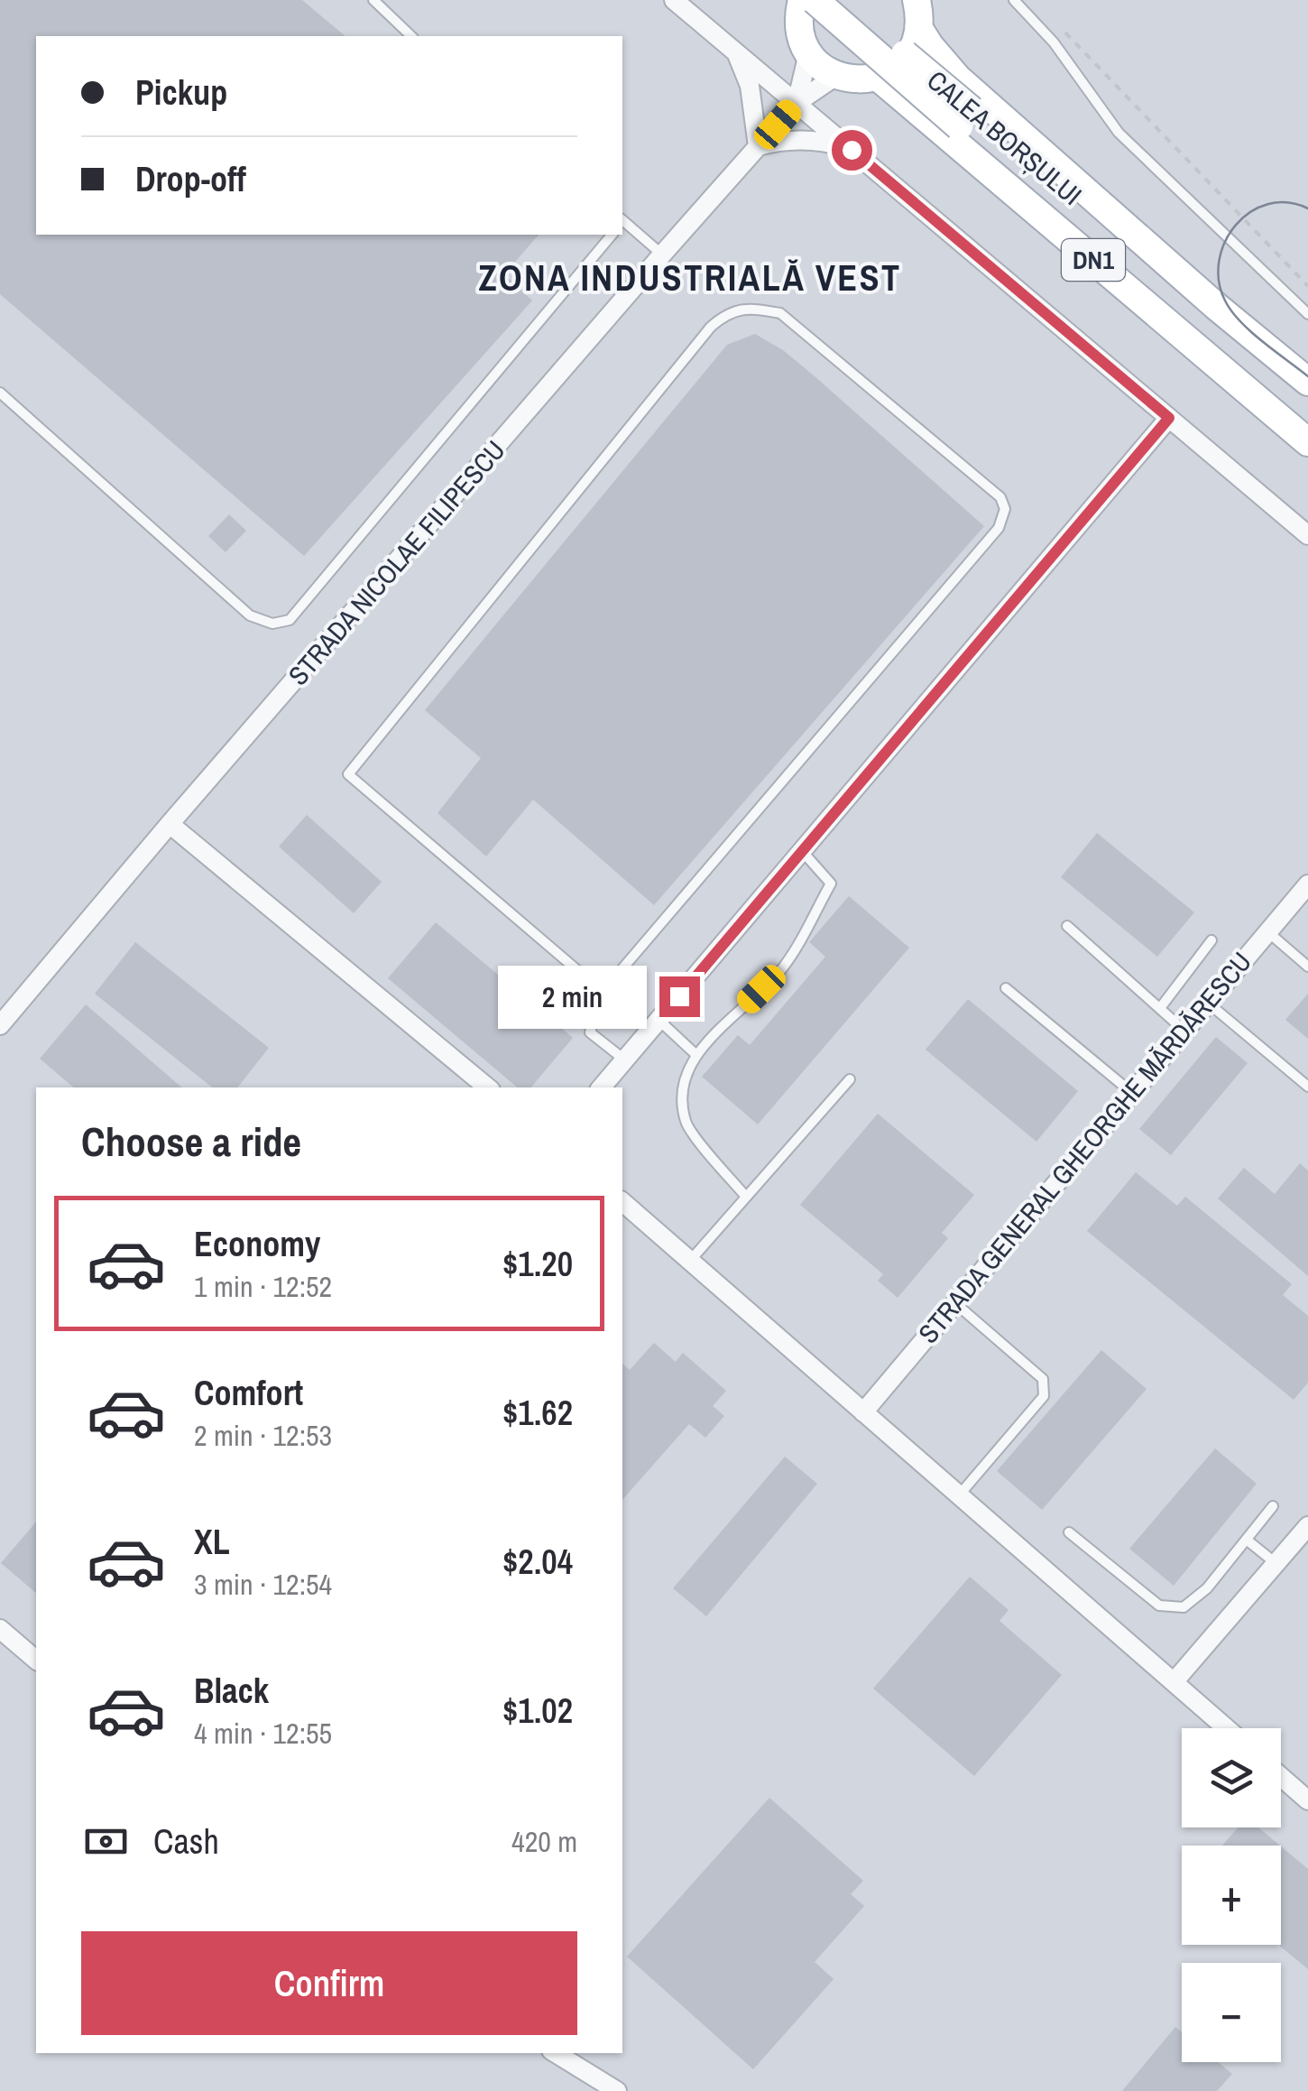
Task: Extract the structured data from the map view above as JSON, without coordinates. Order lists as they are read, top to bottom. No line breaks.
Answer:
{"streets":{"main road":["CALEA BORȘULUI","DN1"],"street":["STRADA NICOLAE FILIPESCU","STRADA GENERAL GHEORGHE MĂRDĂRESCU"]},"crossings":[["CALEA BORȘULUI","DN1"],["CALEA BORȘULUI","STRADA NICOLAE FILIPESCU"]],"districts":["ZONA INDUSTRIALĂ VEST"],"page":{"banner":["Pickup","Drop-off"],"bubble":"2 min","heading":"Choose a ride","list":[{"name":"Economy","note":"1 min · 12:52","value":"$1.20"},{"name":"Comfort","note":"2 min · 12:53","value":"$1.62"},{"name":"XL","note":"3 min · 12:54","value":"$2.04"},{"name":"Black","note":"4 min · 12:55","value":"$1.02"}],"map_buttons":["+","−"],"pay":["Cash","420 m"],"buttons":"Confirm"}}
